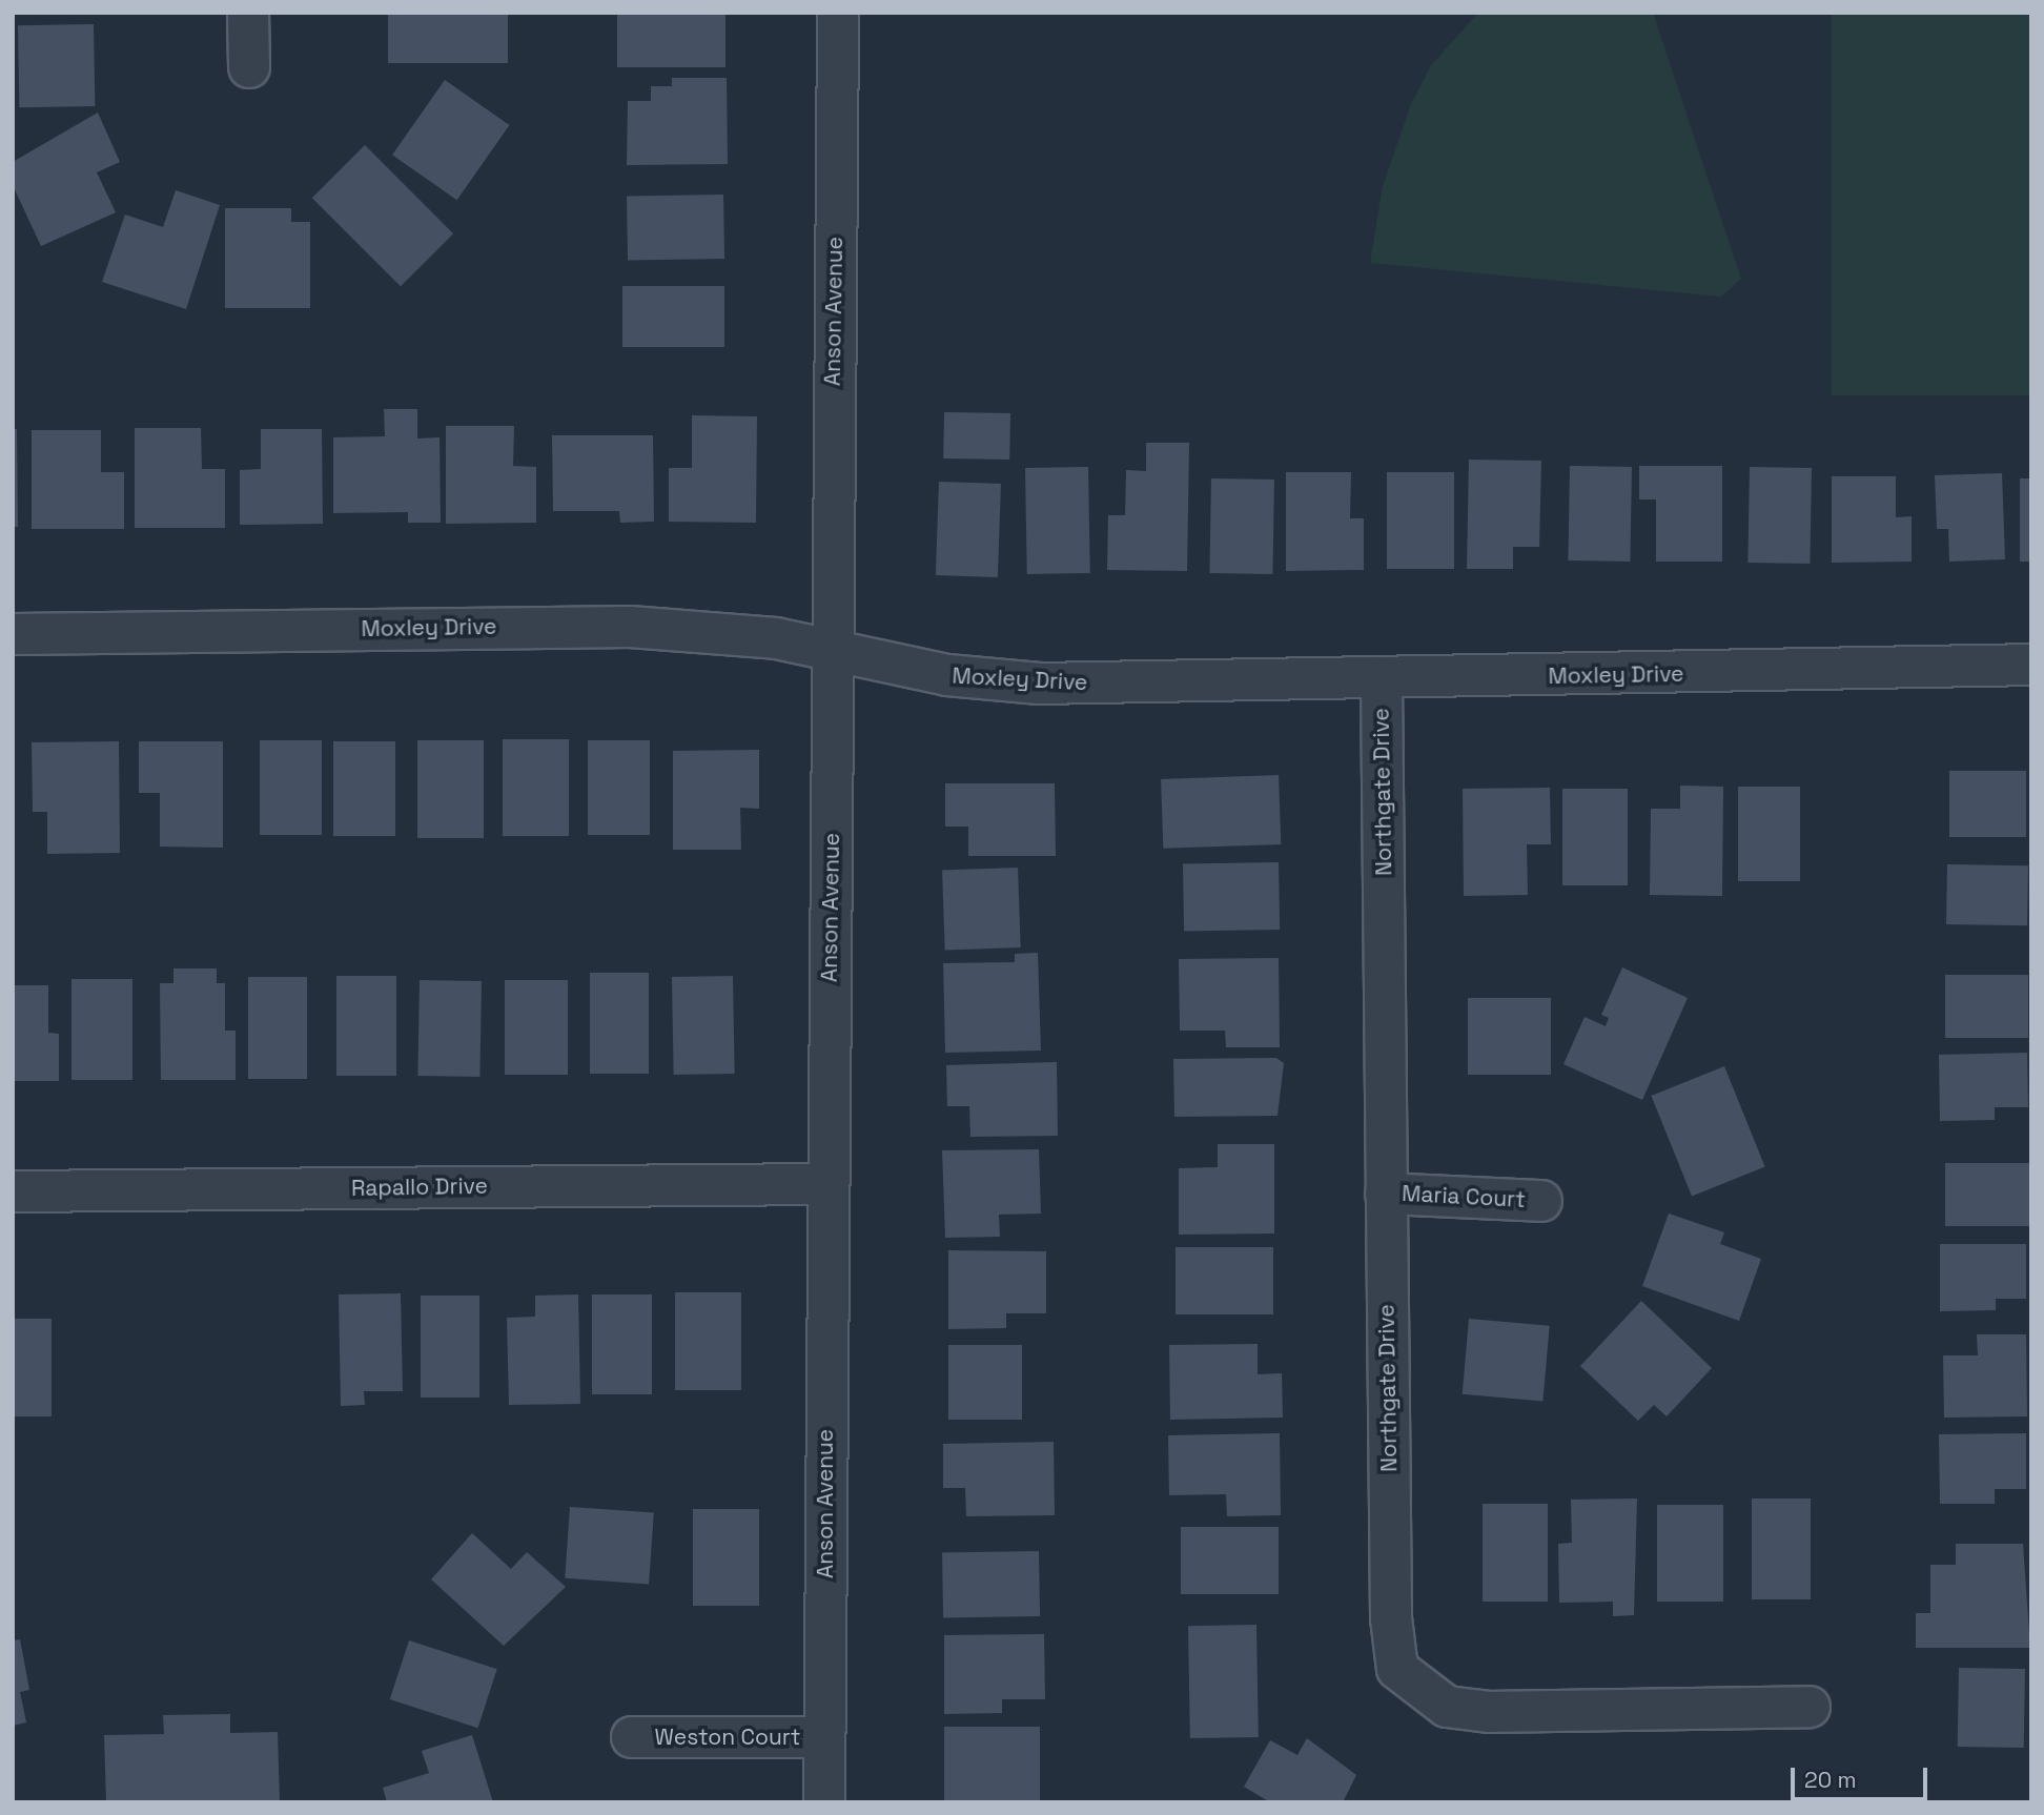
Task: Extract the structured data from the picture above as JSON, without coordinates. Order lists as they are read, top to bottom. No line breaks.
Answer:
{"streets":{"street":["Anson Avenue","Moxley Drive","Northgate Drive","Rapallo Drive","Maria Court","Weston Court"]},"crossings":[["Anson Avenue","Moxley Drive"],["Anson Avenue","Rapallo Drive"],["Anson Avenue","Weston Court"],["Moxley Drive","Northgate Drive"],["Northgate Drive","Maria Court"]],"scale_bar":"20 m"}
